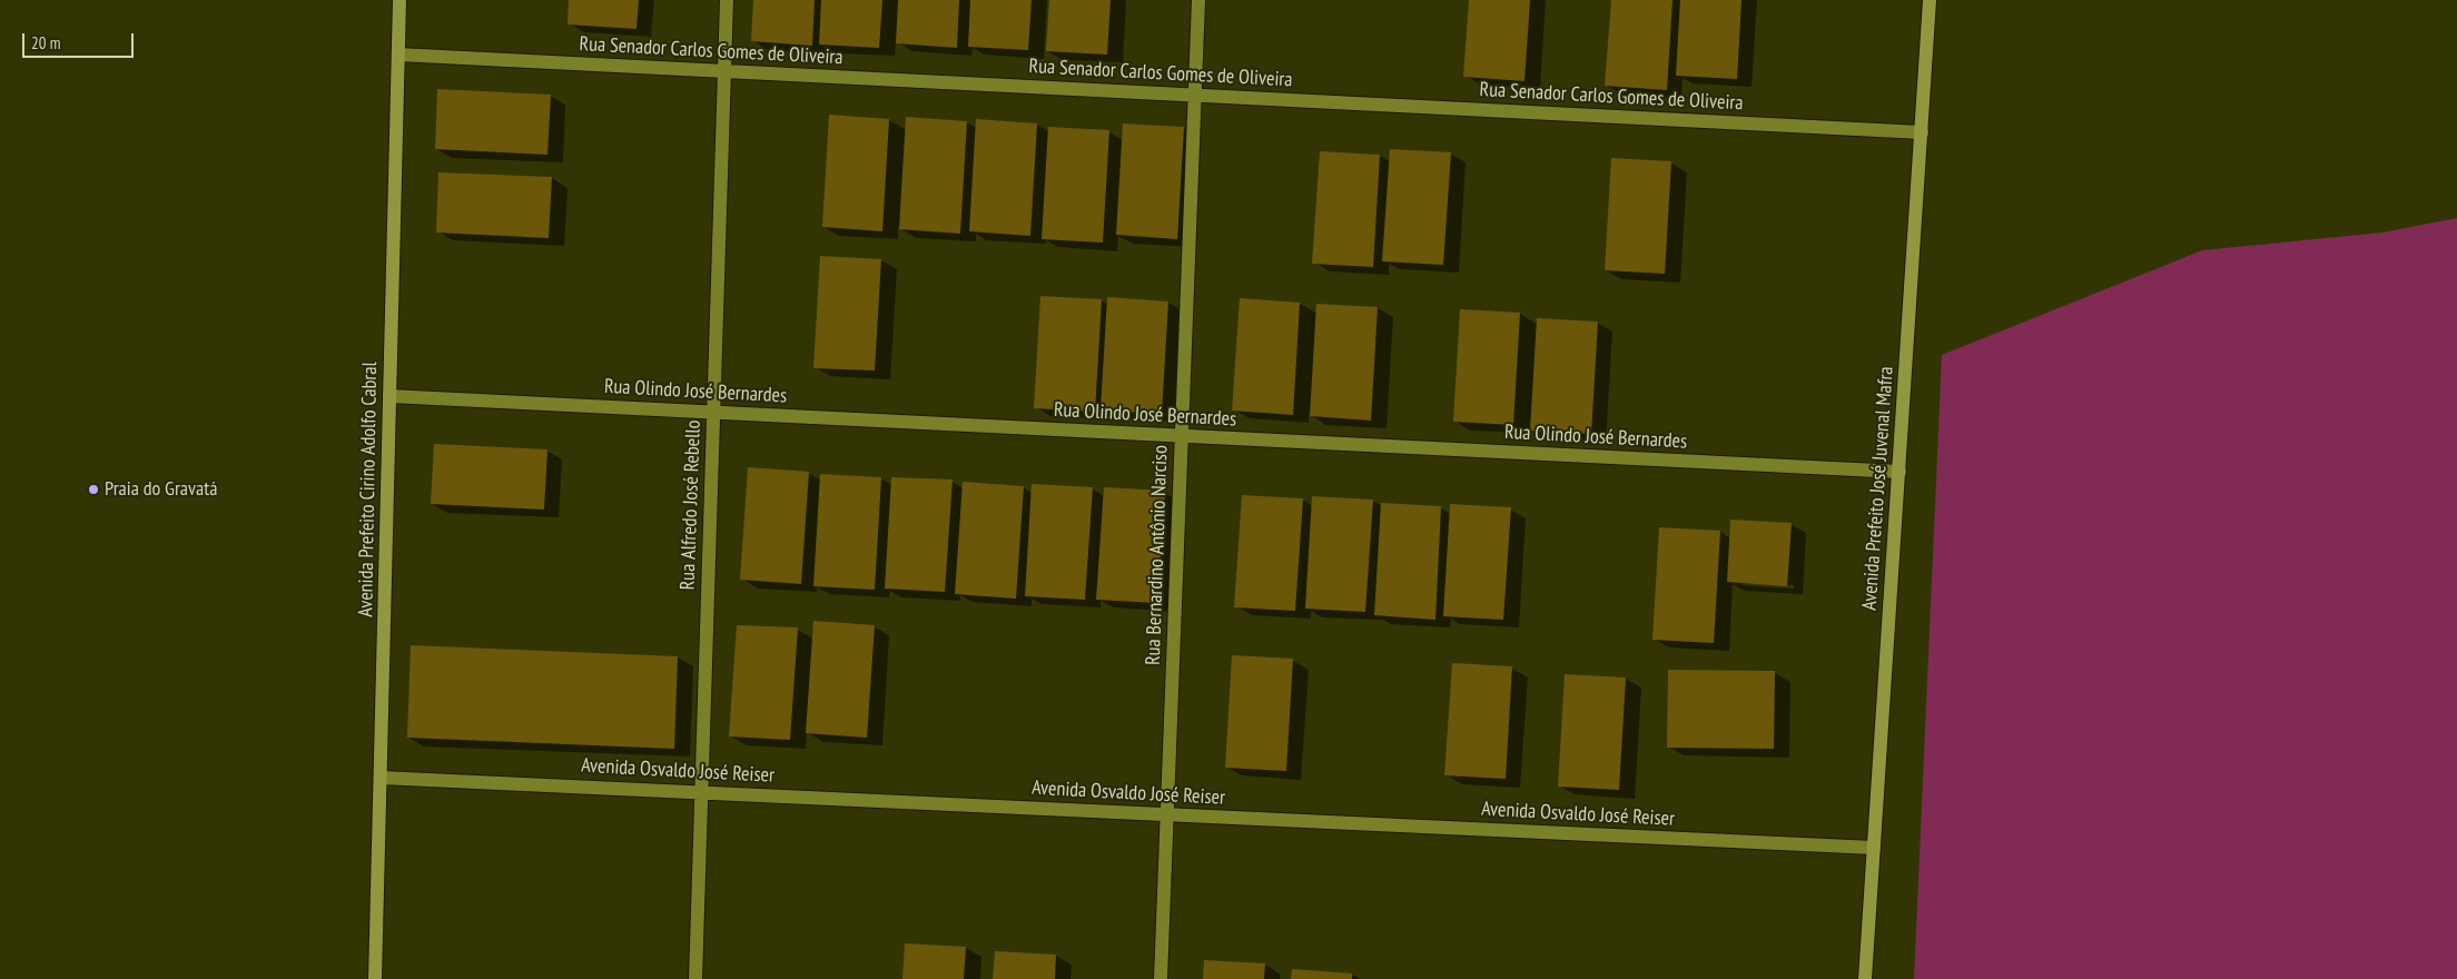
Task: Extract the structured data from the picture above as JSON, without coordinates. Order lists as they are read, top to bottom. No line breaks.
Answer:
{"streets":{"main road":["Avenida Prefeito José Juvenal Mafra","Avenida Prefeito Cirino Adolfo Cabral"],"street":["Rua Senador Carlos Gomes de Oliveira","Rua Olindo José Bernardes","Rua Alfredo José Rebello","Rua Bernardino Antônio Narciso","Avenida Osvaldo José Reiser"]},"crossings":[["Rua Senador Carlos Gomes de Oliveira","Avenida Prefeito José Juvenal Mafra"],["Rua Senador Carlos Gomes de Oliveira","Avenida Prefeito Cirino Adolfo Cabral"],["Rua Senador Carlos Gomes de Oliveira","Rua Alfredo José Rebello"],["Rua Senador Carlos Gomes de Oliveira","Rua Bernardino Antônio Narciso"],["Rua Olindo José Bernardes","Avenida Prefeito José Juvenal Mafra"],["Rua Olindo José Bernardes","Avenida Prefeito Cirino Adolfo Cabral"],["Rua Olindo José Bernardes","Rua Alfredo José Rebello"],["Rua Olindo José Bernardes","Rua Bernardino Antônio Narciso"],["Avenida Prefeito José Juvenal Mafra","Avenida Osvaldo José Reiser"],["Avenida Prefeito Cirino Adolfo Cabral","Avenida Osvaldo José Reiser"],["Rua Alfredo José Rebello","Avenida Osvaldo José Reiser"],["Rua Bernardino Antônio Narciso","Avenida Osvaldo José Reiser"]],"places":["Praia do Gravatá"],"scale_bar":"20 m"}
